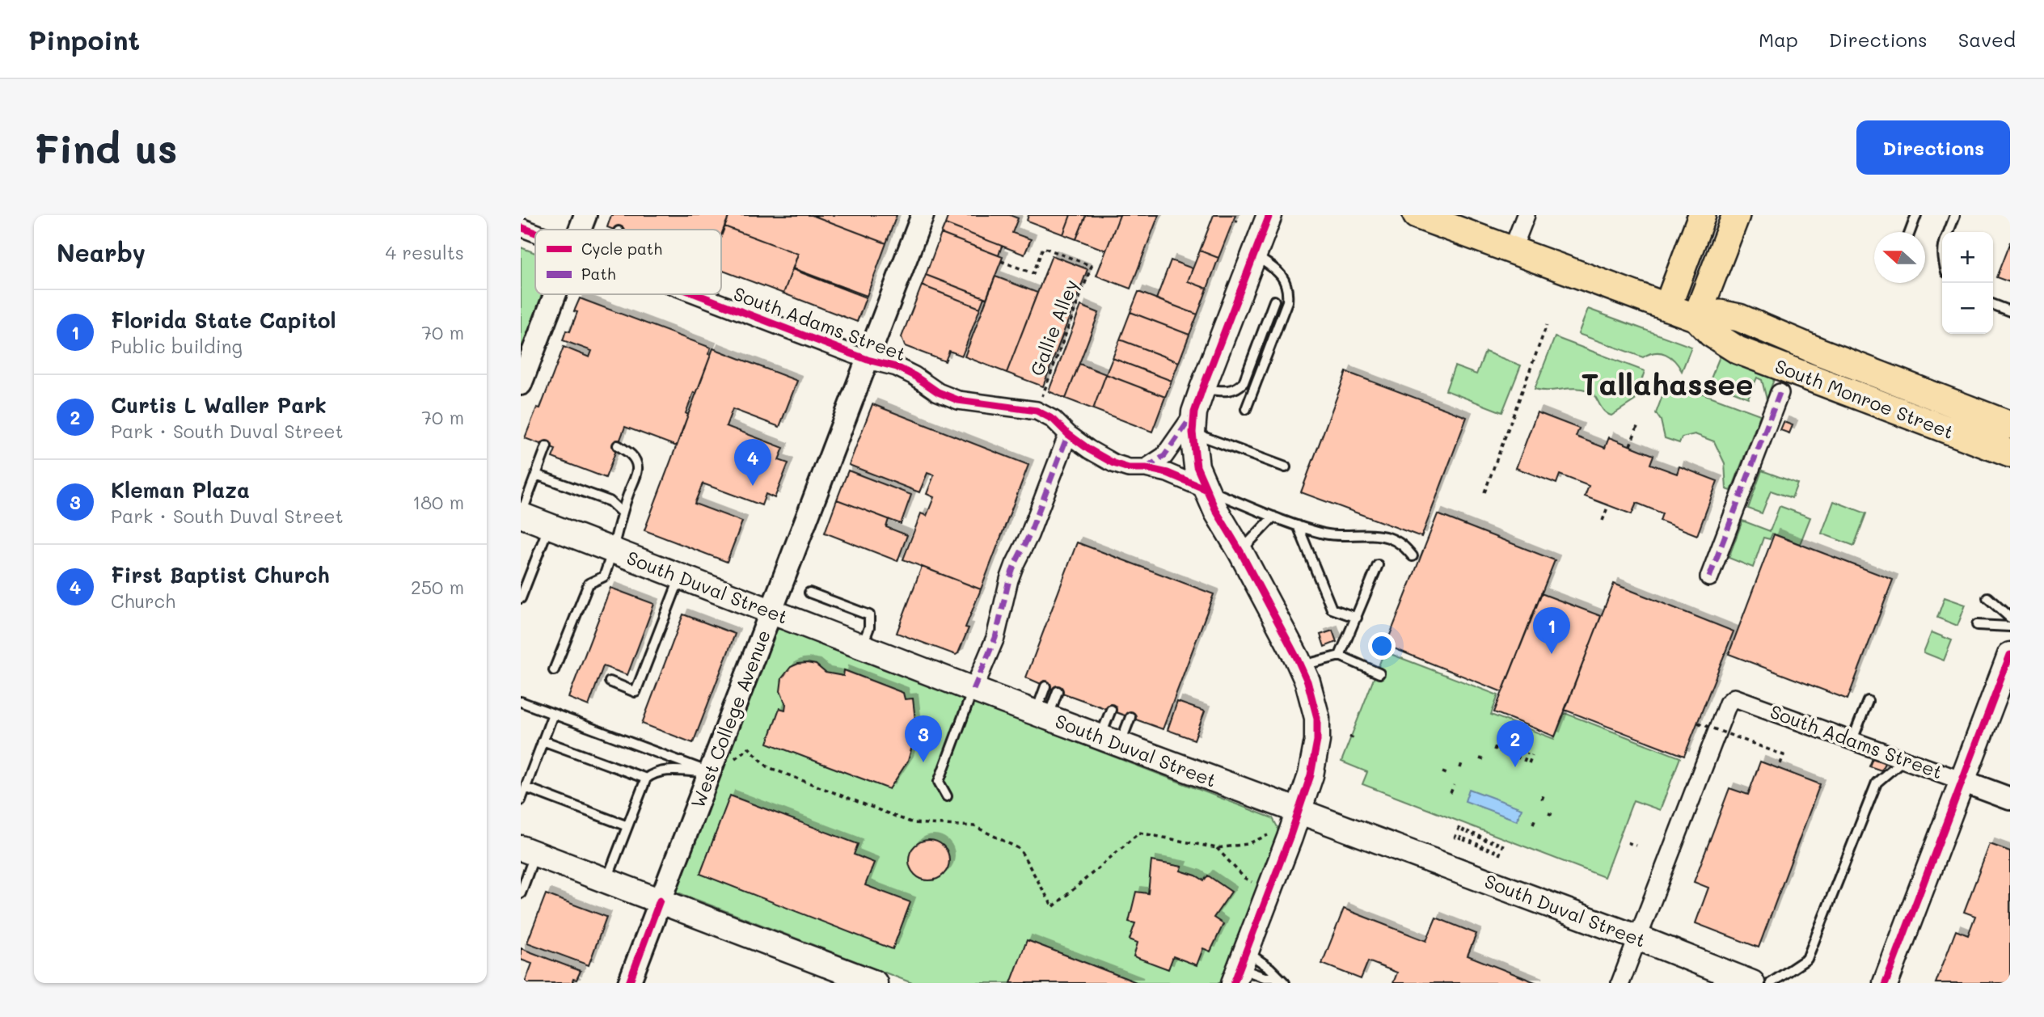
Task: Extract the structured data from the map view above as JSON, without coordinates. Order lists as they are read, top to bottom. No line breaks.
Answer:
{"streets":{"main road":["South Monroe Street","South Duval Street"],"street":["South Adams Street","West College Avenue"],"path":["Gallie Alley"]},"crossings":[["South Adams Street","Gallie Alley"],["South Adams Street","South Duval Street"],["South Adams Street","West College Avenue"],["South Duval Street","West College Avenue"]],"districts":["Tallahassee"],"legend":["Cycle path","Path"],"north":"left","page":{"header":"Pinpoint","nav":["Map","Directions","Saved"],"buttons":"Directions","title":"Find us","heading":["Nearby","4 results"],"map_buttons":["+","−"],"list":[{"mark":"1","name":"Florida State Capitol","note":"Public building","value":"70 m"},{"mark":"2","name":"Curtis L Waller Park","note":"Park · South Duval Street","value":"70 m"},{"mark":"3","name":"Kleman Plaza","note":"Park · South Duval Street","value":"180 m"},{"mark":"4","name":"First Baptist Church","note":"Church","value":"250 m"}],"pins":["4","1","3","2"]}}
